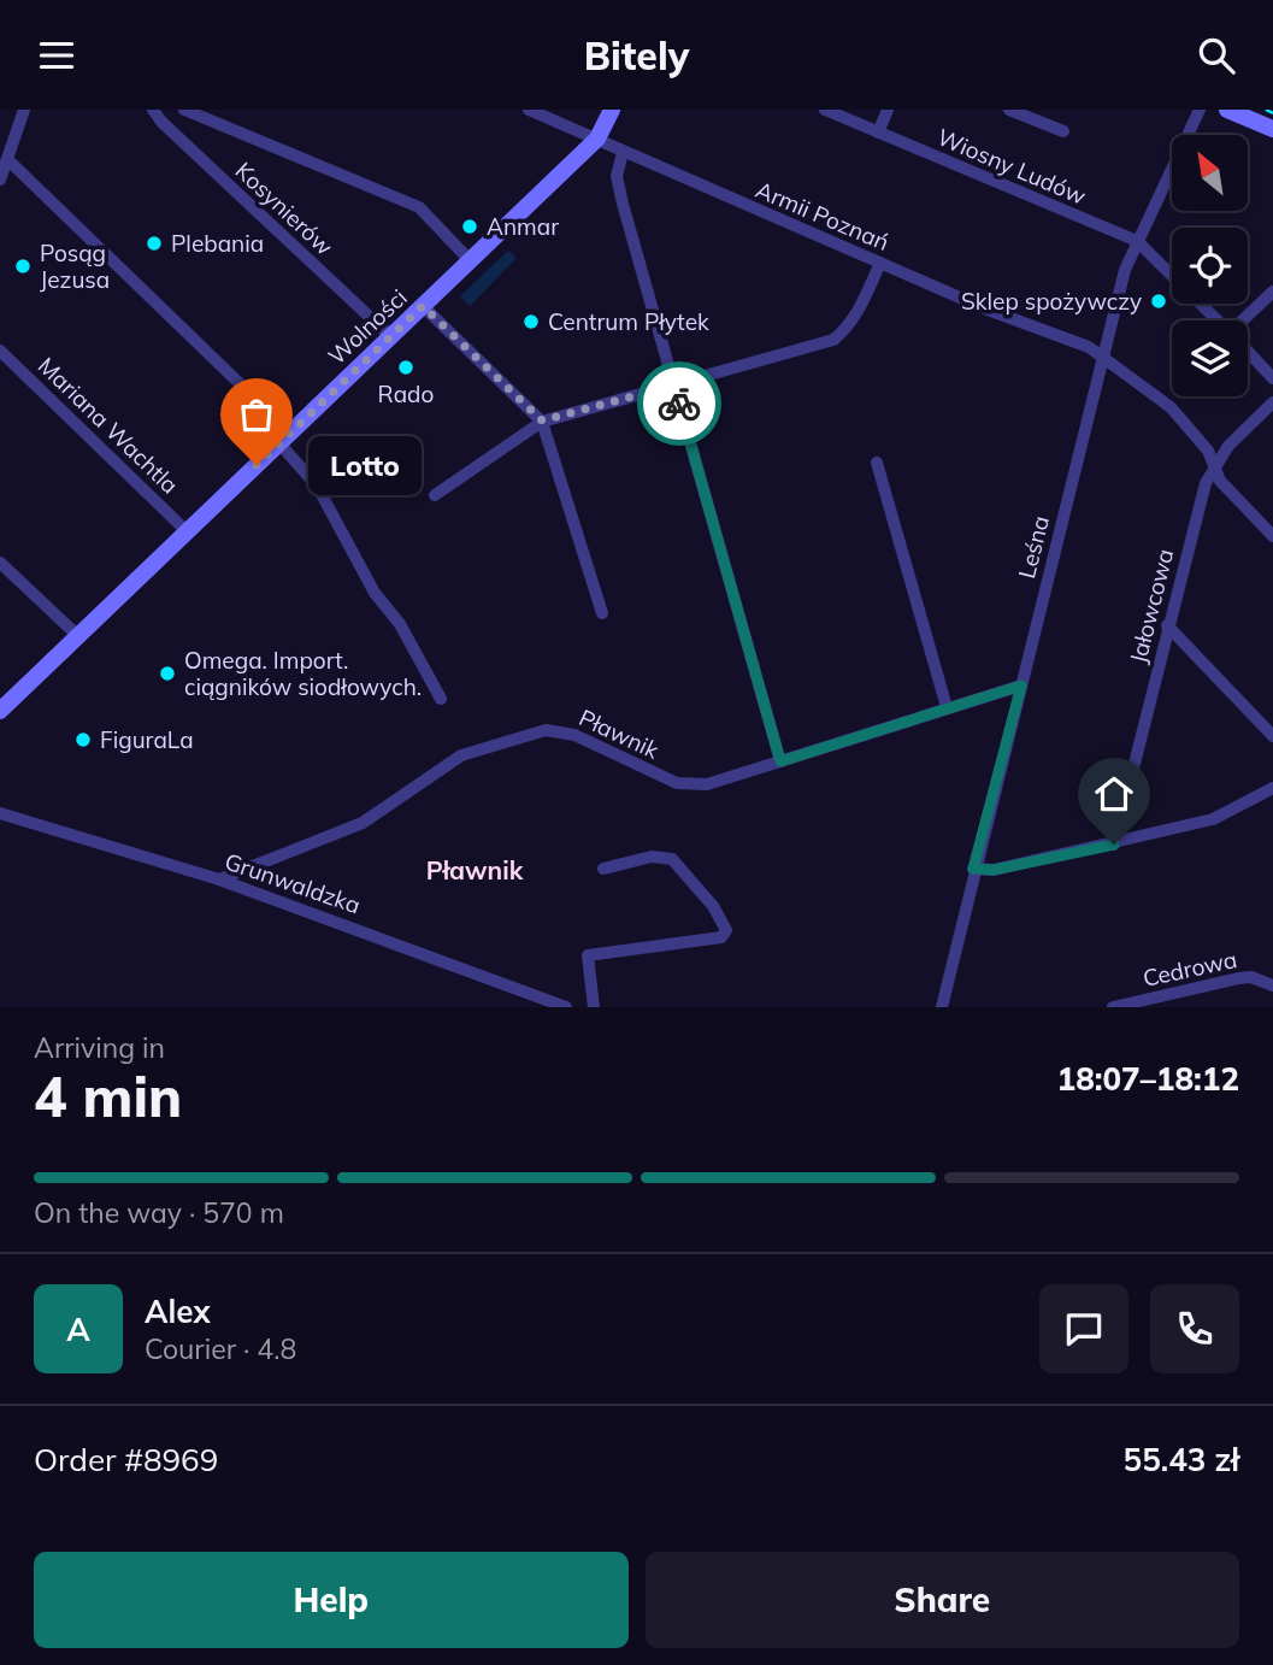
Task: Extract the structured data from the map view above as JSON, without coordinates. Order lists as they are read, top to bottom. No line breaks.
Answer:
{"streets":{"street":["Wiosny Ludów","Kosynierów","Armii Poznań","Wolności","Mariana Wachtla","Leśna","Jałowcowa","Pławnik","Grunwaldzka","Cedrowa"]},"crossings":[["Wiosny Ludów","Leśna"],["Kosynierów","Wolności"],["Armii Poznań","Wolności"],["Armii Poznań","Leśna"],["Armii Poznań","Jałowcowa"],["Wolności","Mariana Wachtla"],["Leśna","Pławnik"],["Pławnik","Grunwaldzka"]],"districts":["Pławnik"],"places":["Anmar","Plebania","Posąg Jezusa","Sklep spożywczy","Centrum Płytek","Rado","Lotto","Omega. Import. ciągników siodłowych.","FiguraLa"],"north":"top left","page":{"header":"Bitely","bubble":"Lotto","heading":["4 min","Arriving in","18:07–18:12"],"panel":["Alex","Courier · 4.8","Order #8969","55.43 zł"],"bar":"On the way · 570 m","round":"A","buttons":["Help","Share"]}}
